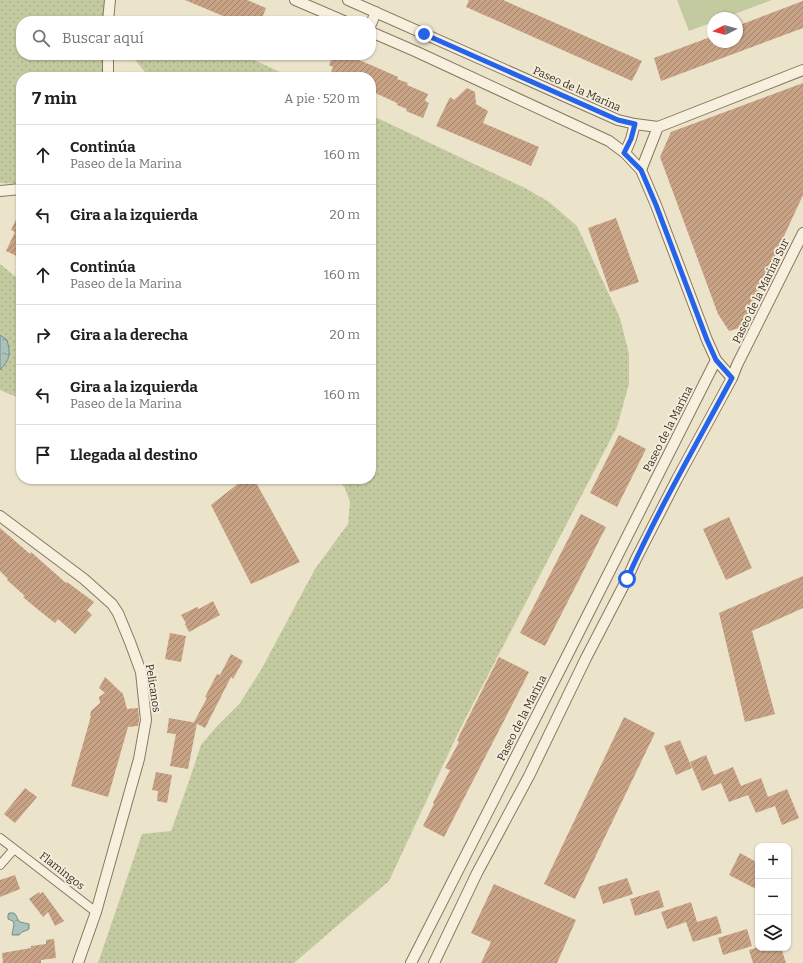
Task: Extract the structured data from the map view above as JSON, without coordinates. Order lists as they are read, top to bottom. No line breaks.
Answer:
{"streets":{"street":["Paseo de la Marina","Paseo de la Marina Sur","Pelicanos","Flamingos"]},"crossings":[["Pelicanos","Flamingos"]],"north":"left","page":{"search":"Buscar aquí","heading":["7 min","A pie · 520 m"],"list":[["Continúa","Paseo de la Marina","160 m"],["Gira a la izquierda","20 m"],["Continúa","Paseo de la Marina","160 m"],["Gira a la derecha","20 m"],["Gira a la izquierda","Paseo de la Marina","160 m"],"Llegada al destino"],"map_buttons":["+","−"]}}
